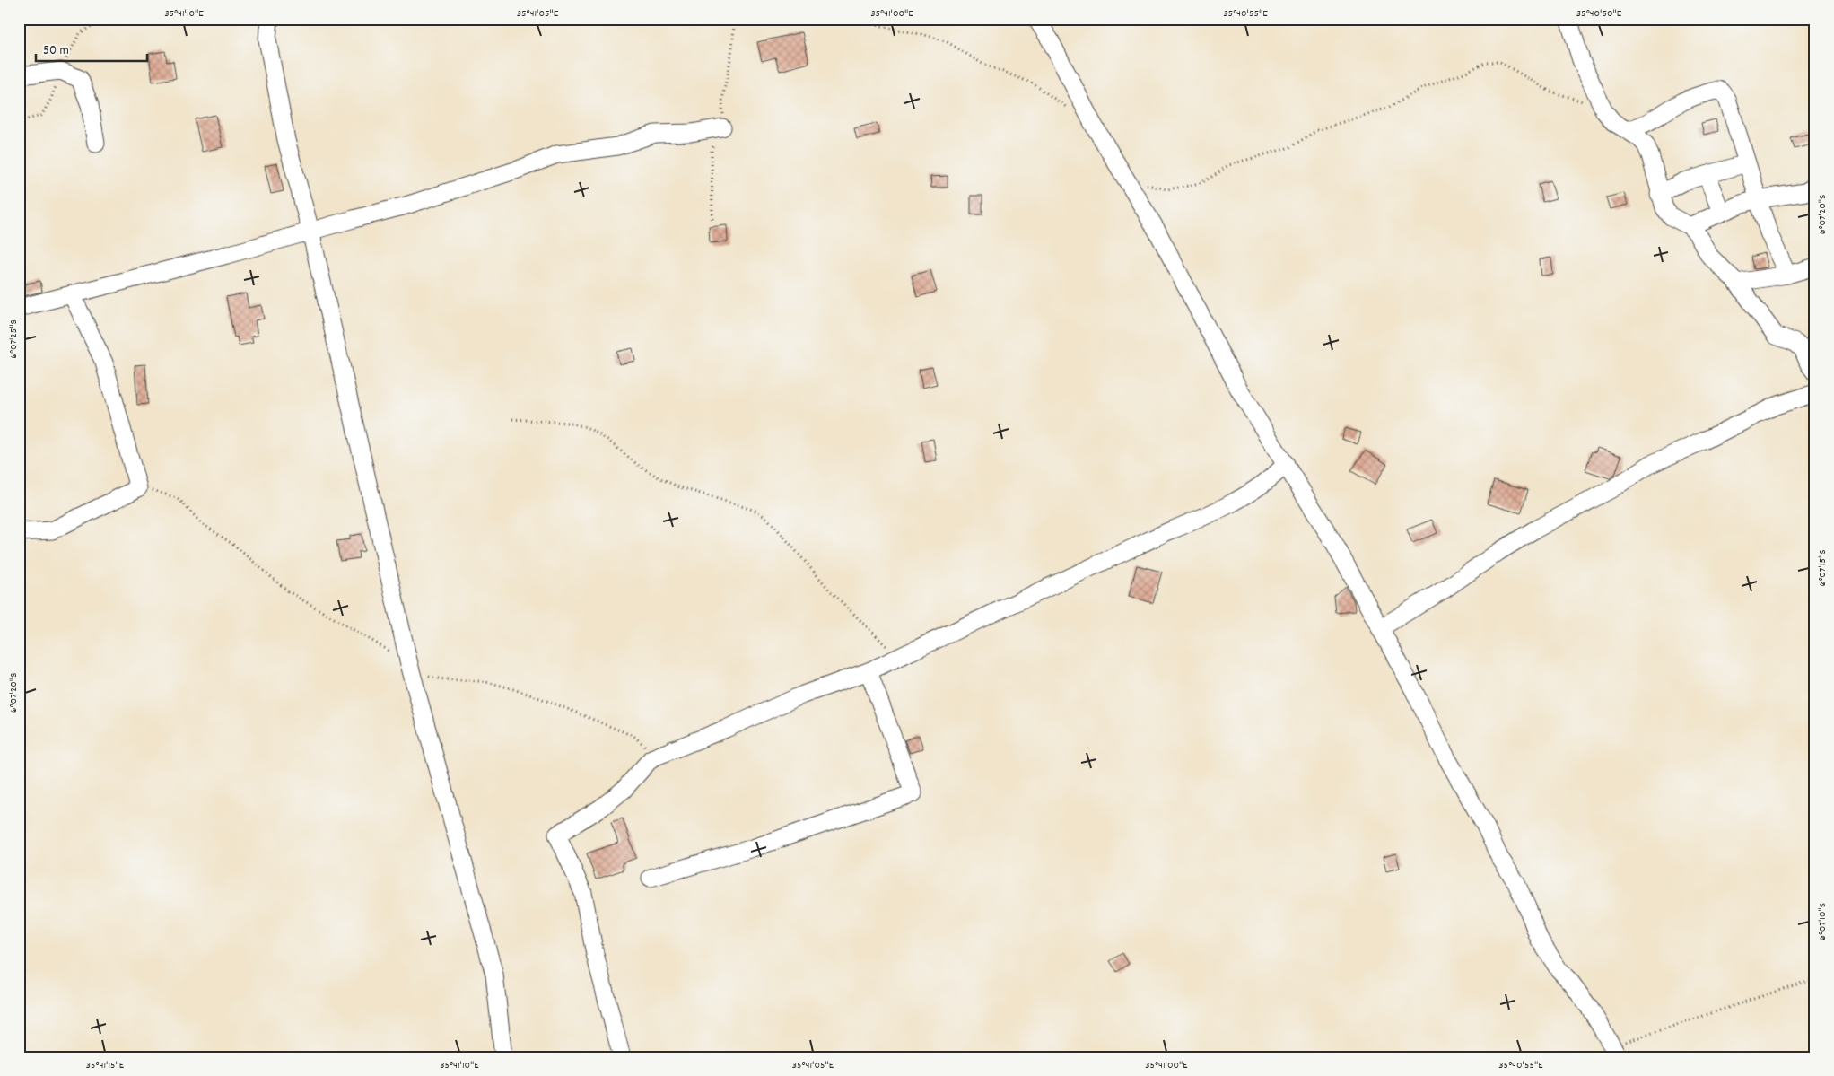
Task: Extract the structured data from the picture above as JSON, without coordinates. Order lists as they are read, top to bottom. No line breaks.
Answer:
{"scale_bar":"50 m","coordinates":["35°41'10\"E","35°41'05\"E","35°41'00\"E","35°40'55\"E","35°40'50\"E","6°07'20\"S","6°07'25\"S","6°07'15\"S","6°07'10\"S","35°41'15\"E"]}
